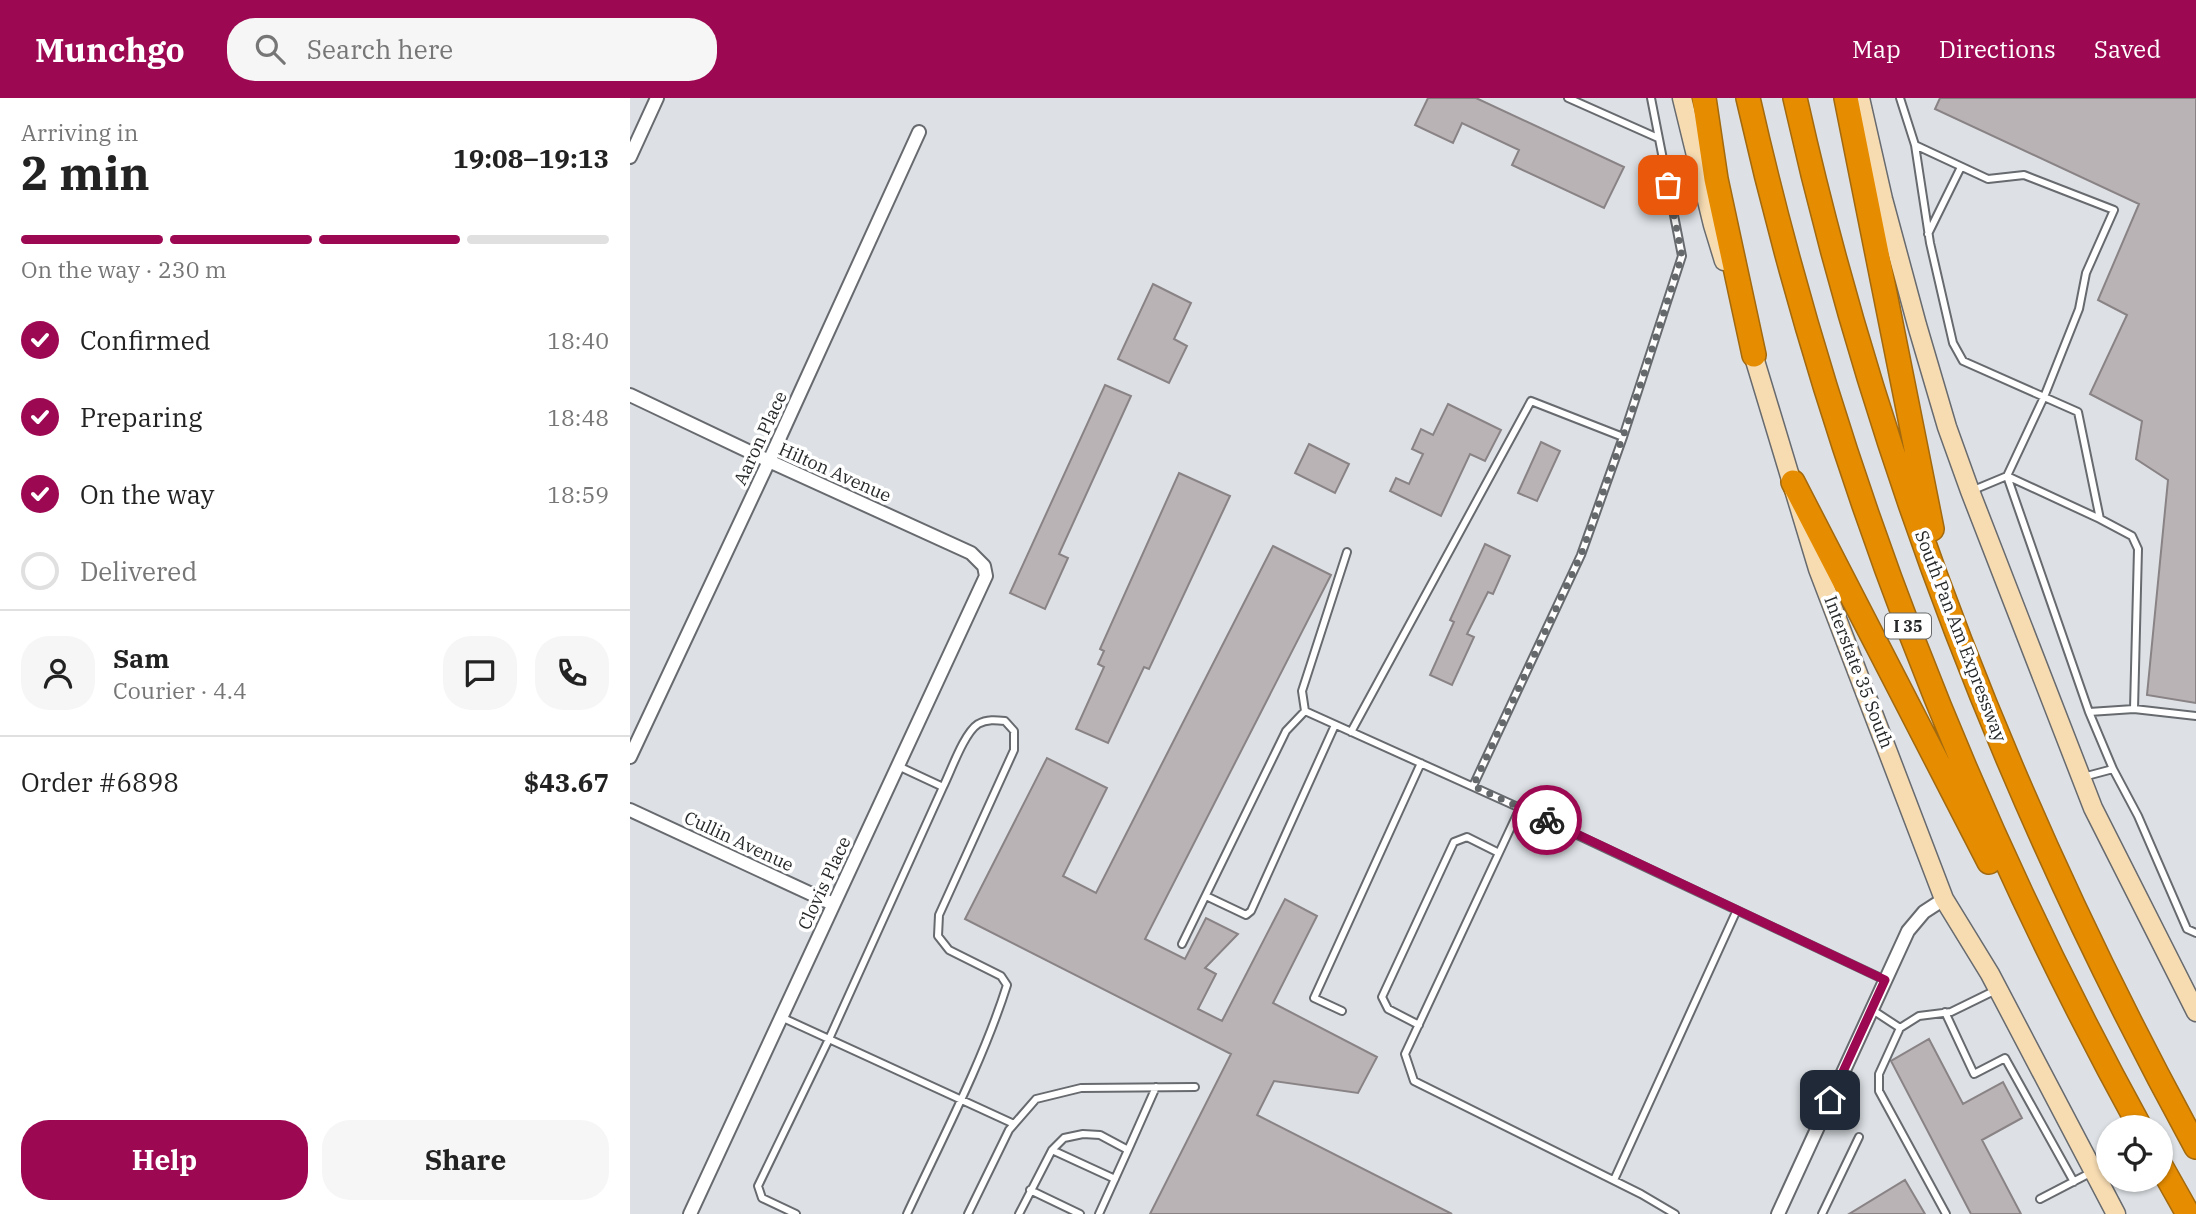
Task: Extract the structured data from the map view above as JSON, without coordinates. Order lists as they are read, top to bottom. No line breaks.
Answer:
{"streets":{"highway":["I 35","South Pan Am Expressway"],"main road":["Interstate 35 South"],"street":["Aaron Place","Hilton Avenue","Cullin Avenue","Clovis Place"]},"crossings":[["Aaron Place","Hilton Avenue"],["Hilton Avenue","Clovis Place"],["Cullin Avenue","Clovis Place"]],"page":{"header":"Munchgo","search":"Search here","nav":["Map","Directions","Saved"],"heading":["2 min","Arriving in","19:08–19:13"],"panel":["Sam","Courier · 4.4","Order #6898","$43.67"],"bar":"On the way · 230 m","list":[["Confirmed","18:40"],["Preparing","18:48"],["On the way","18:59"],"Delivered"],"buttons":["Help","Share"]}}
